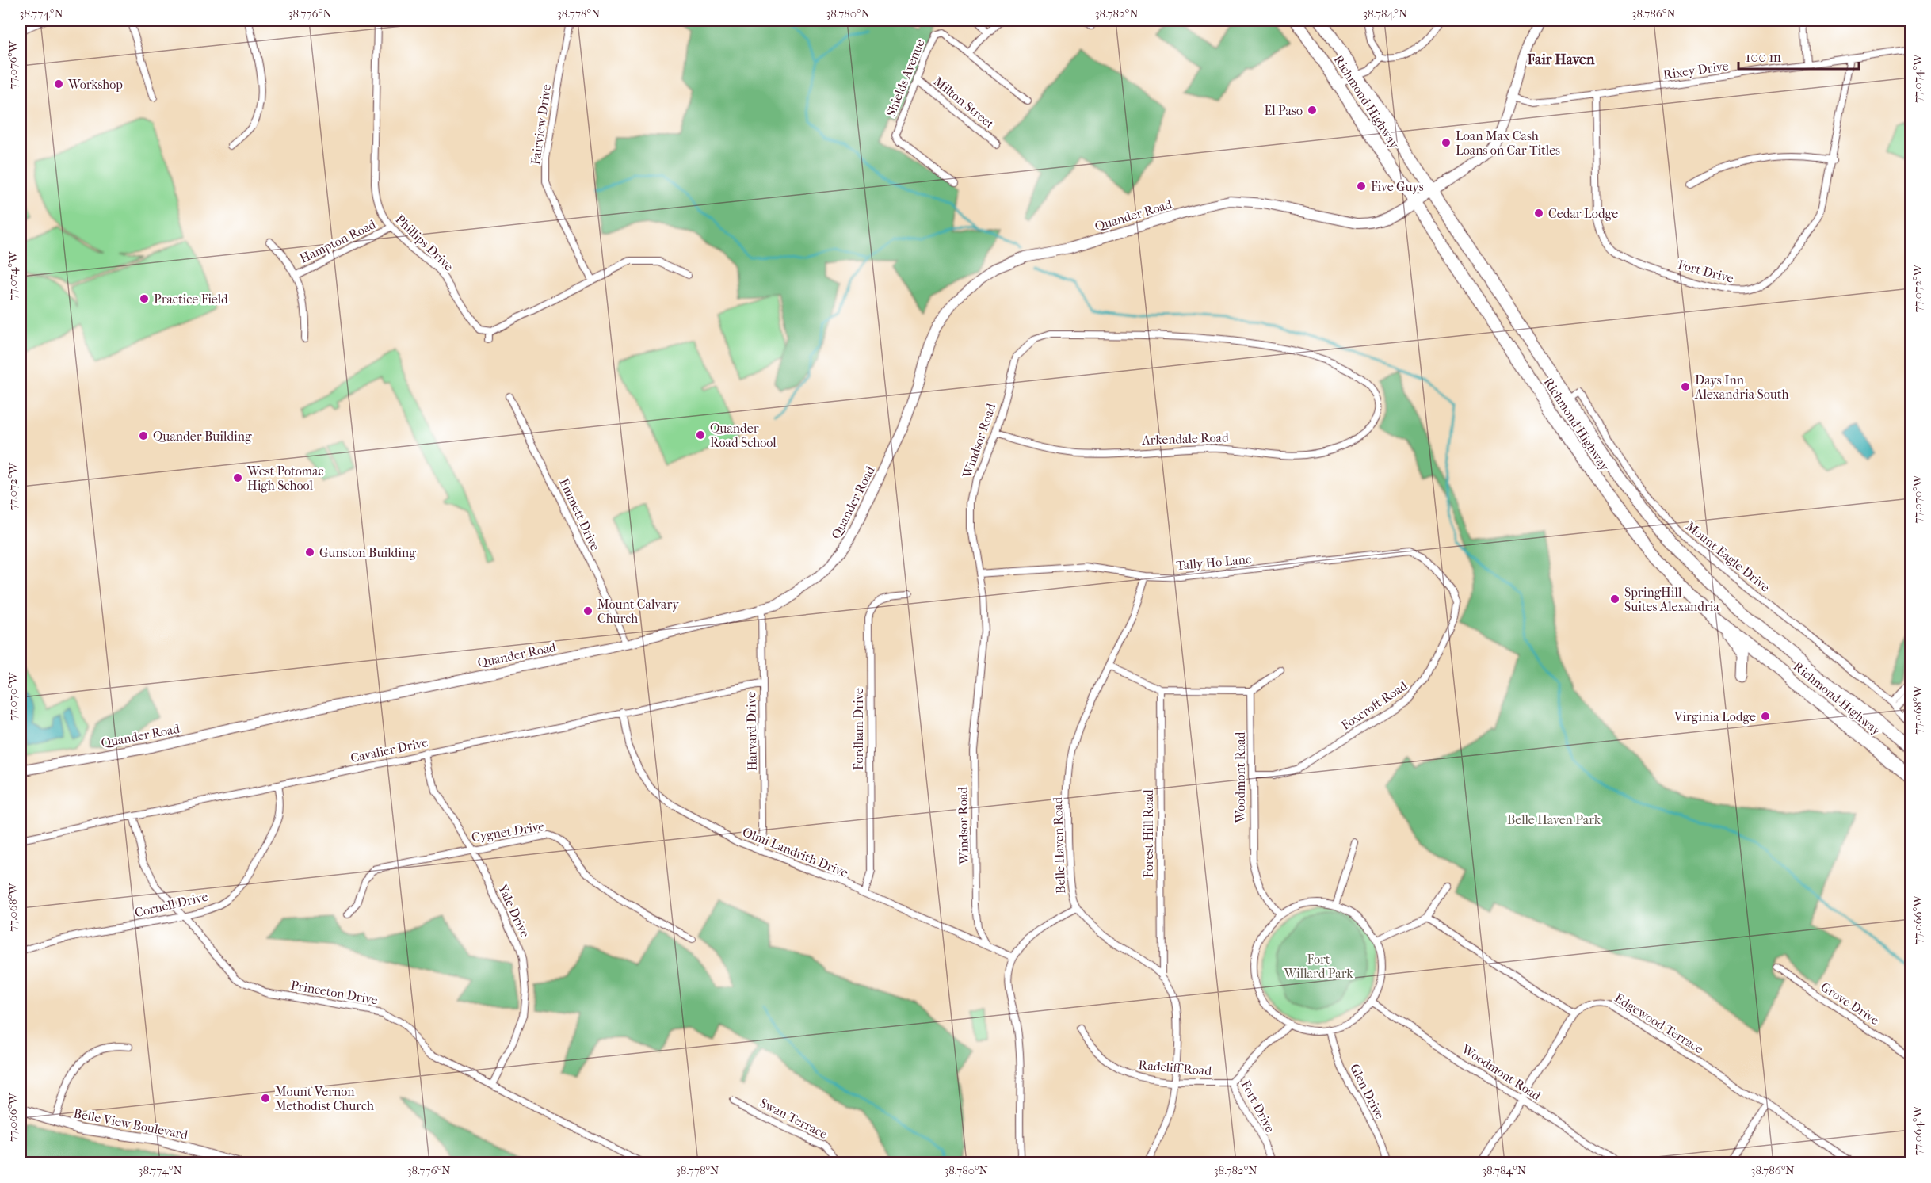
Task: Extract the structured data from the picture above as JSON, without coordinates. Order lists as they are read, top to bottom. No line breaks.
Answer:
{"streets":{"highway":["Richmond Highway"],"street":["Rixey Drive","Shields Avenue","Milton Street","Fairview Drive","Quander Road","Hampton Road","Phillips Drive","Fort Drive","Arkendale Road","Windsor Road","Emmett Drive","Mount Eagle Drive","Tally Ho Lane","Foxcroft Road","Fordham Drive","Harvard Drive","Cavalier Drive","Woodmont Road","Cygnet Drive","Forest Hill Road","Belle Haven Road","Olmi Landrith Drive","Cornell Drive","Yale Drive","Princeton Drive","Grove Drive","Edgewood Terrace","Radcliff Road","Glen Drive","Swan Terrace","Belle View Boulevard"]},"crossings":[["Rixey Drive","Quander Road"],["Rixey Drive","Fort Drive"],["Shields Avenue","Milton Street"],["Richmond Highway","Quander Road"],["Richmond Highway","Mount Eagle Drive"],["Quander Road","Emmett Drive"],["Quander Road","Harvard Drive"],["Hampton Road","Phillips Drive"],["Fort Drive","Woodmont Road"],["Fort Drive","Radcliff Road"],["Fort Drive","Glen Drive"],["Arkendale Road","Windsor Road"],["Windsor Road","Tally Ho Lane"],["Windsor Road","Olmi Landrith Drive"],["Tally Ho Lane","Foxcroft Road"],["Tally Ho Lane","Belle Haven Road"],["Foxcroft Road","Woodmont Road"],["Fordham Drive","Olmi Landrith Drive"],["Harvard Drive","Cavalier Drive"],["Harvard Drive","Olmi Landrith Drive"],["Cavalier Drive","Olmi Landrith Drive"],["Cavalier Drive","Cornell Drive"],["Cavalier Drive","Yale Drive"],["Cavalier Drive","Princeton Drive"],["Woodmont Road","Glen Drive"],["Cygnet Drive","Yale Drive"],["Forest Hill Road","Belle Haven Road"],["Belle Haven Road","Radcliff Road"],["Cornell Drive","Princeton Drive"],["Yale Drive","Princeton Drive"]],"districts":["Fair Haven"],"parks":["Belle Haven Park","Fort Willard Park"],"places":["Workshop","El Paso","Loan Max Cash Loans on Car Titles","Five Guys","Cedar Lodge","Practice Field","Days Inn Alexandria South","Quander Road School","Quander Building","West Potomac High School","Gunston Building","SpringHill Suites Alexandria","Mount Calvary Church","Virginia Lodge","Mount Vernon Methodist Church"],"scale_bar":"100 m","coordinates":["38.774°N","38.776°N","38.778°N","38.780°N","38.782°N","38.784°N","38.786°N","77.076°W","77.074°W","77.072°W","77.070°W","77.068°W","77.066°W","77.064°W"]}
